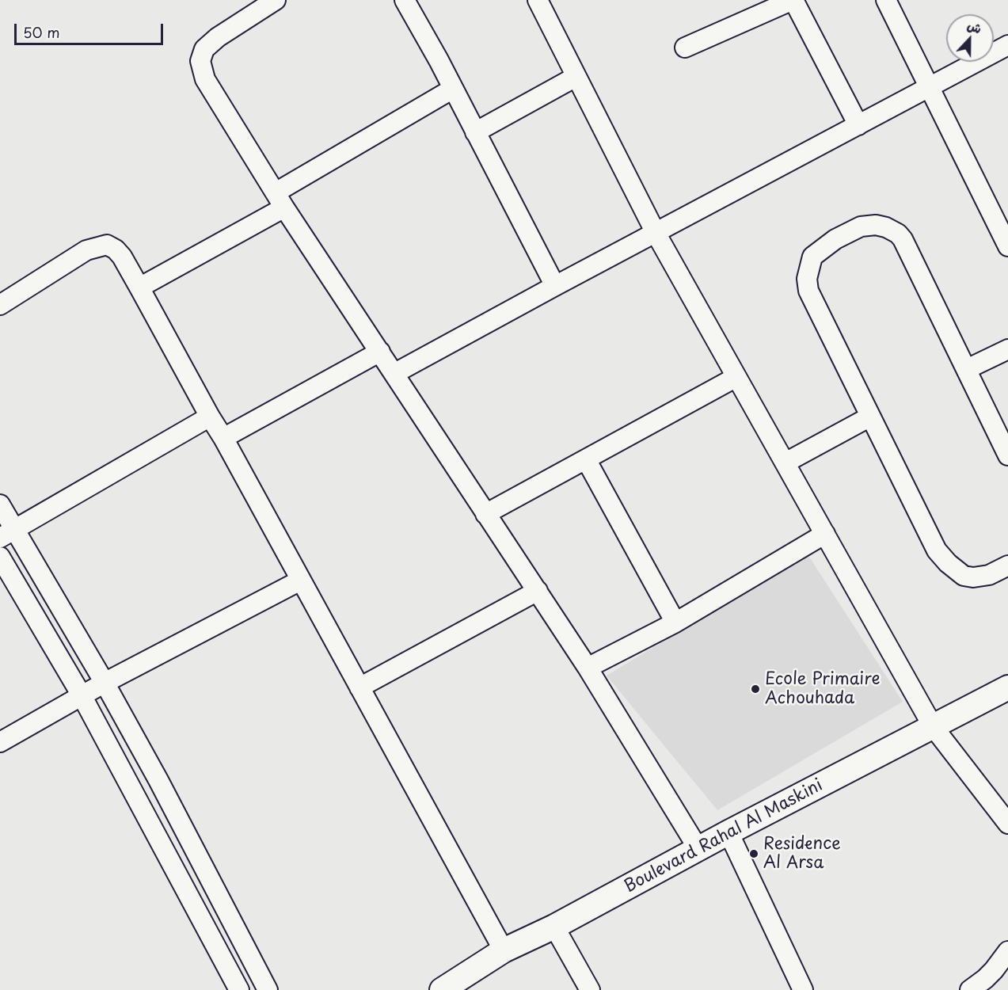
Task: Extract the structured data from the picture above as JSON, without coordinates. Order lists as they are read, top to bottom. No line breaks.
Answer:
{"streets":{"street":["Boulevard Rahal Al Maskini"]},"places":["Ecole Primaire Achouhada","Residence Al Arsa"],"scale_bar":"50 m","north":"top"}
